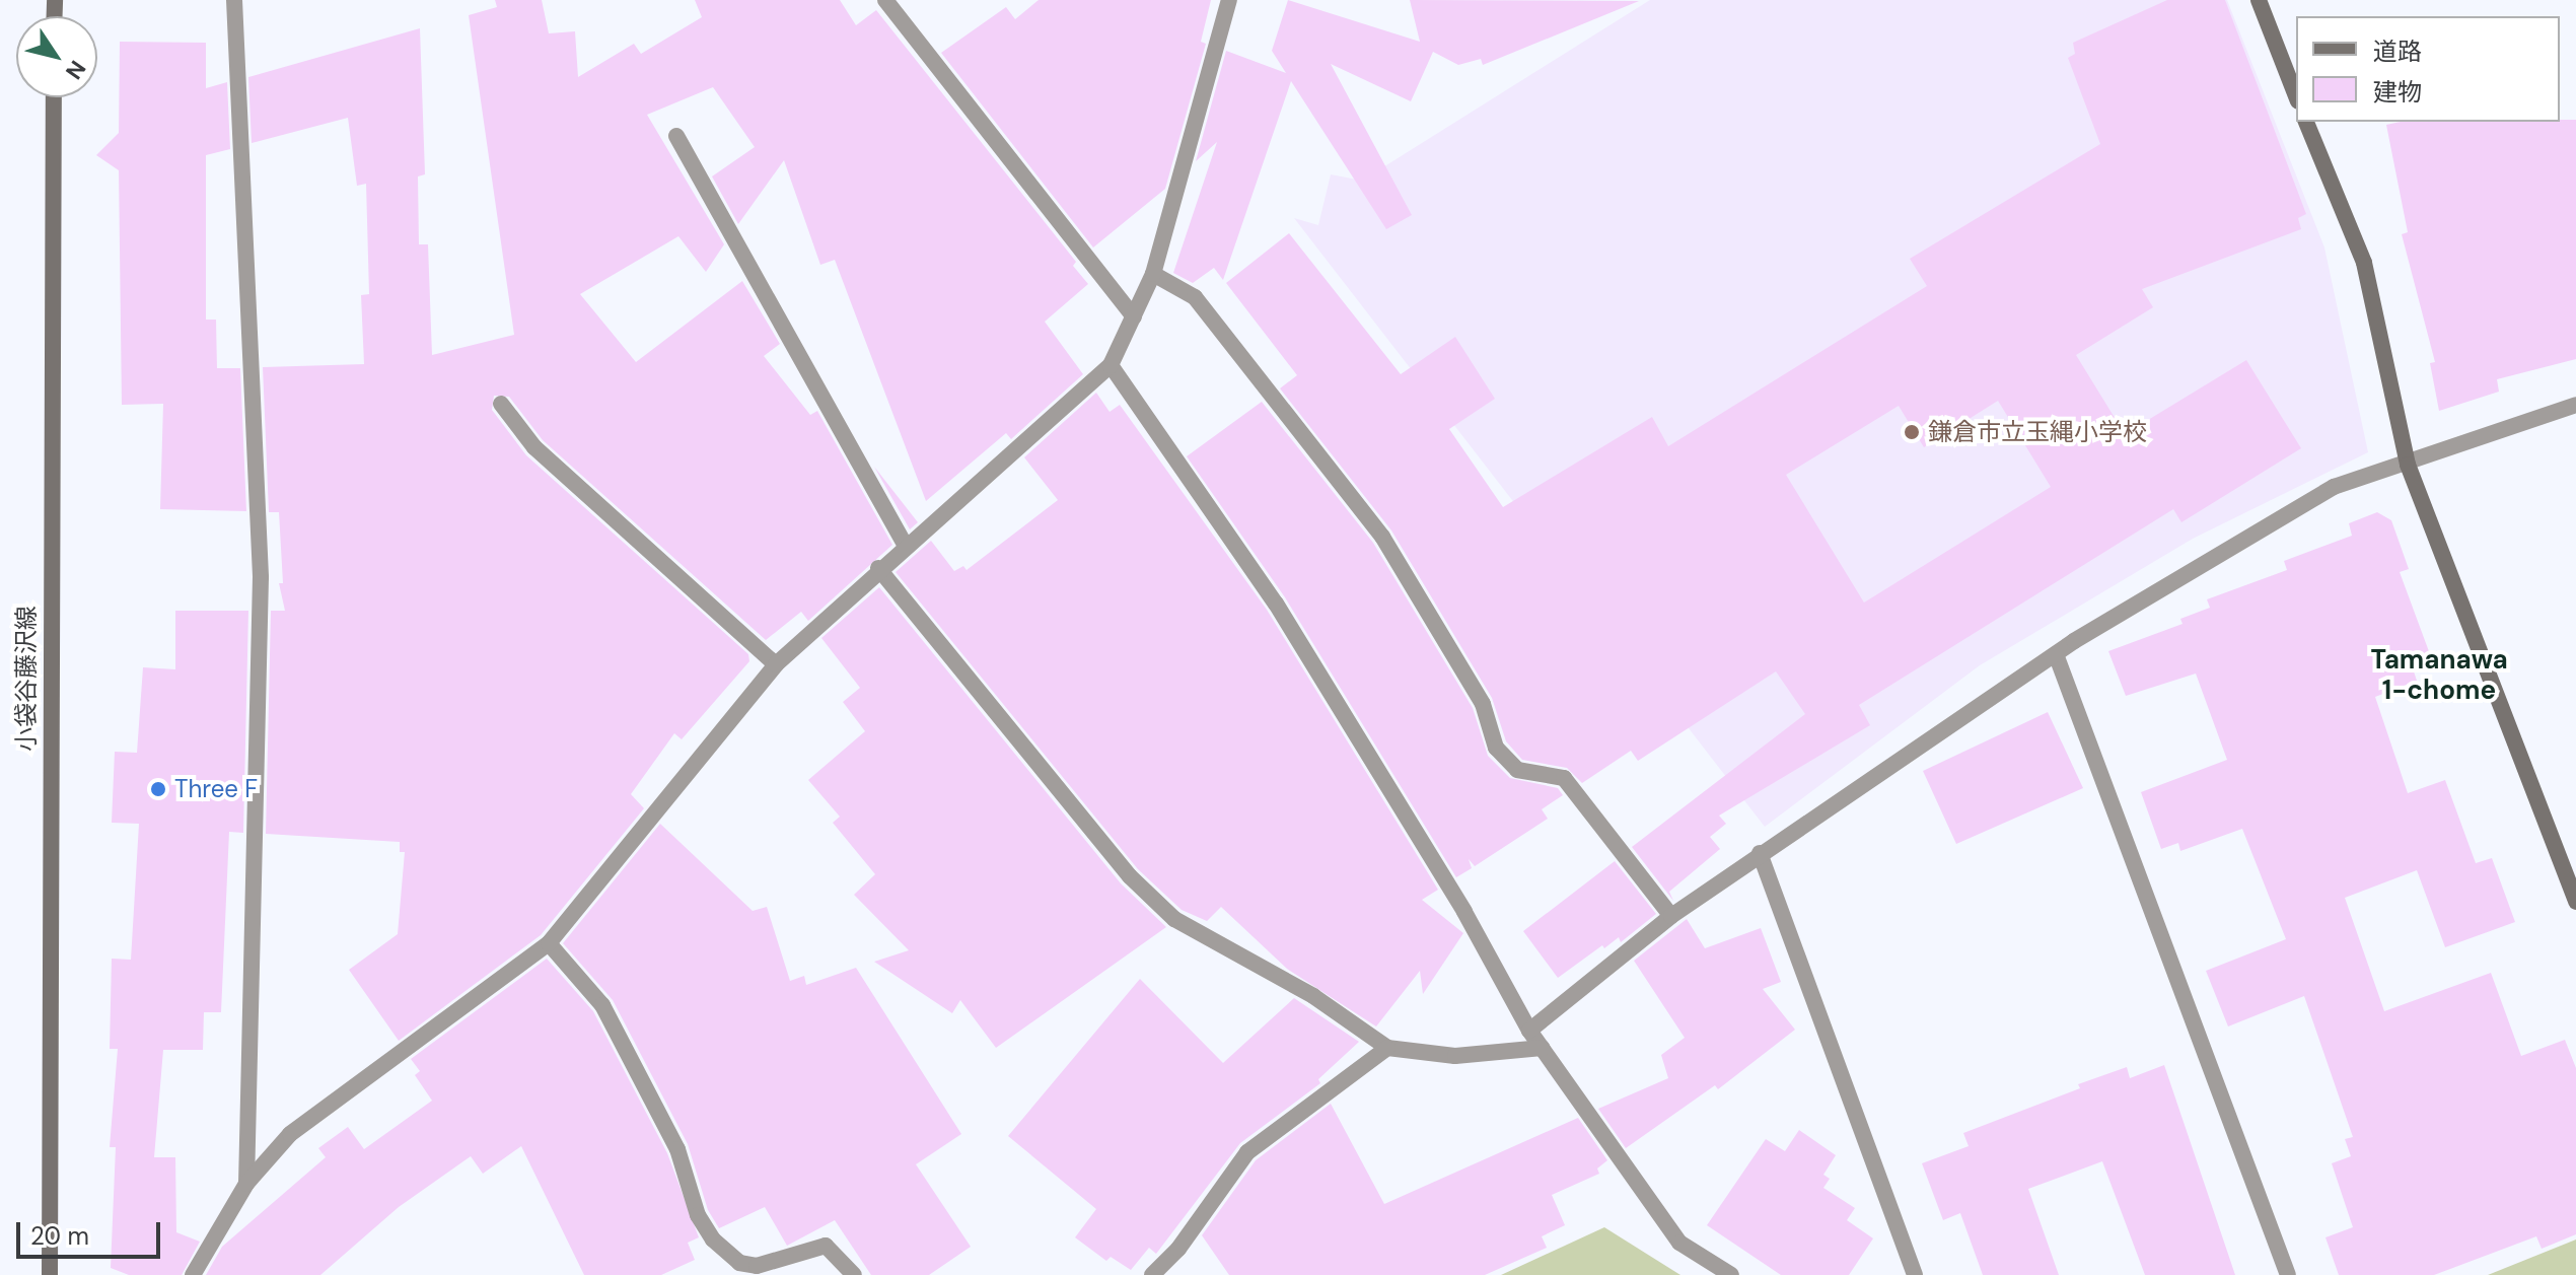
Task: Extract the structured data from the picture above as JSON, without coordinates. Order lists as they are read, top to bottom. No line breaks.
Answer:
{"streets":{"main road":["小袋谷藤沢線"]},"districts":["Tamanawa 1-chome"],"places":["鎌倉市立玉縄小学校","Three F"],"legend":["道路","建物"],"scale_bar":"20 m","north":"bottom right"}
